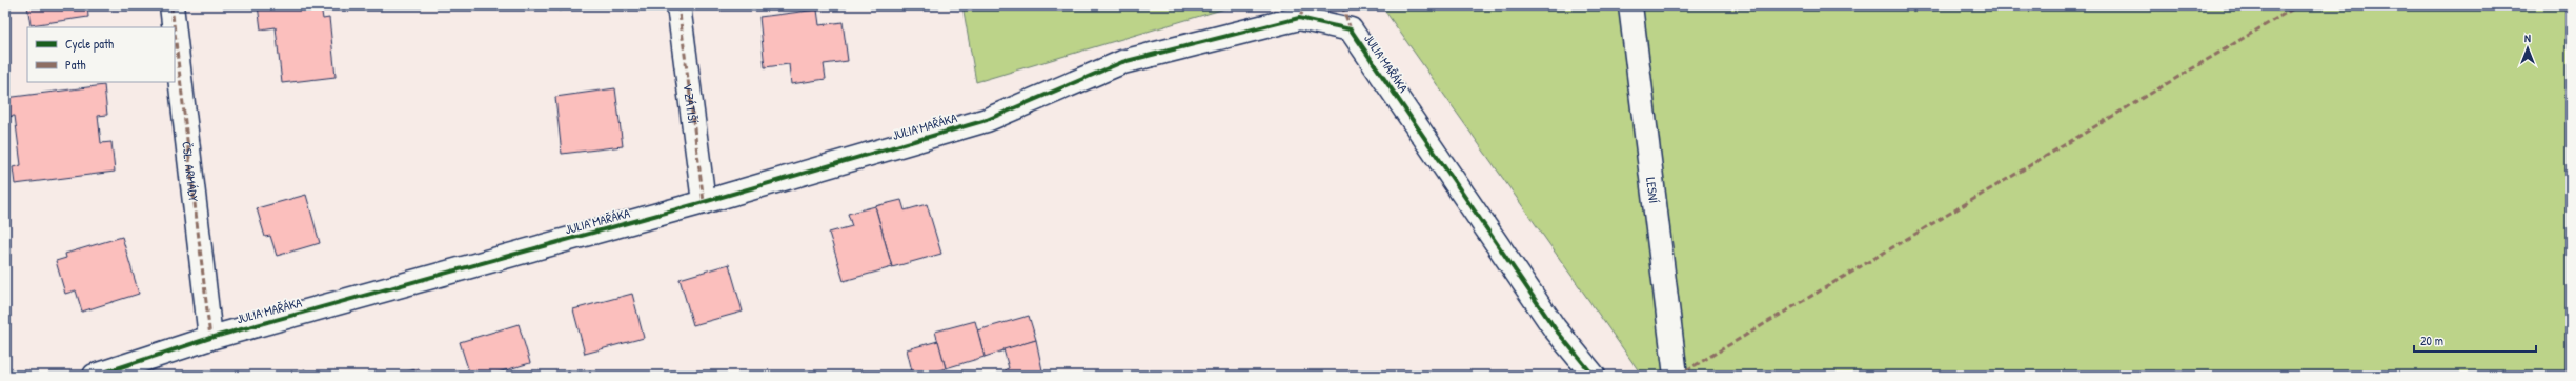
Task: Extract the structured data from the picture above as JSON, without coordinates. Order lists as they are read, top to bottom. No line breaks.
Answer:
{"streets":{"street":["JULIA MAŘÁKA","V ZÁTIŠÍ","ČSL. ARMÁDY","LESNÍ"]},"crossings":[["JULIA MAŘÁKA","V ZÁTIŠÍ"],["JULIA MAŘÁKA","ČSL. ARMÁDY"]],"legend":["Cycle path","Path"],"scale_bar":"20 m","north":"top"}
